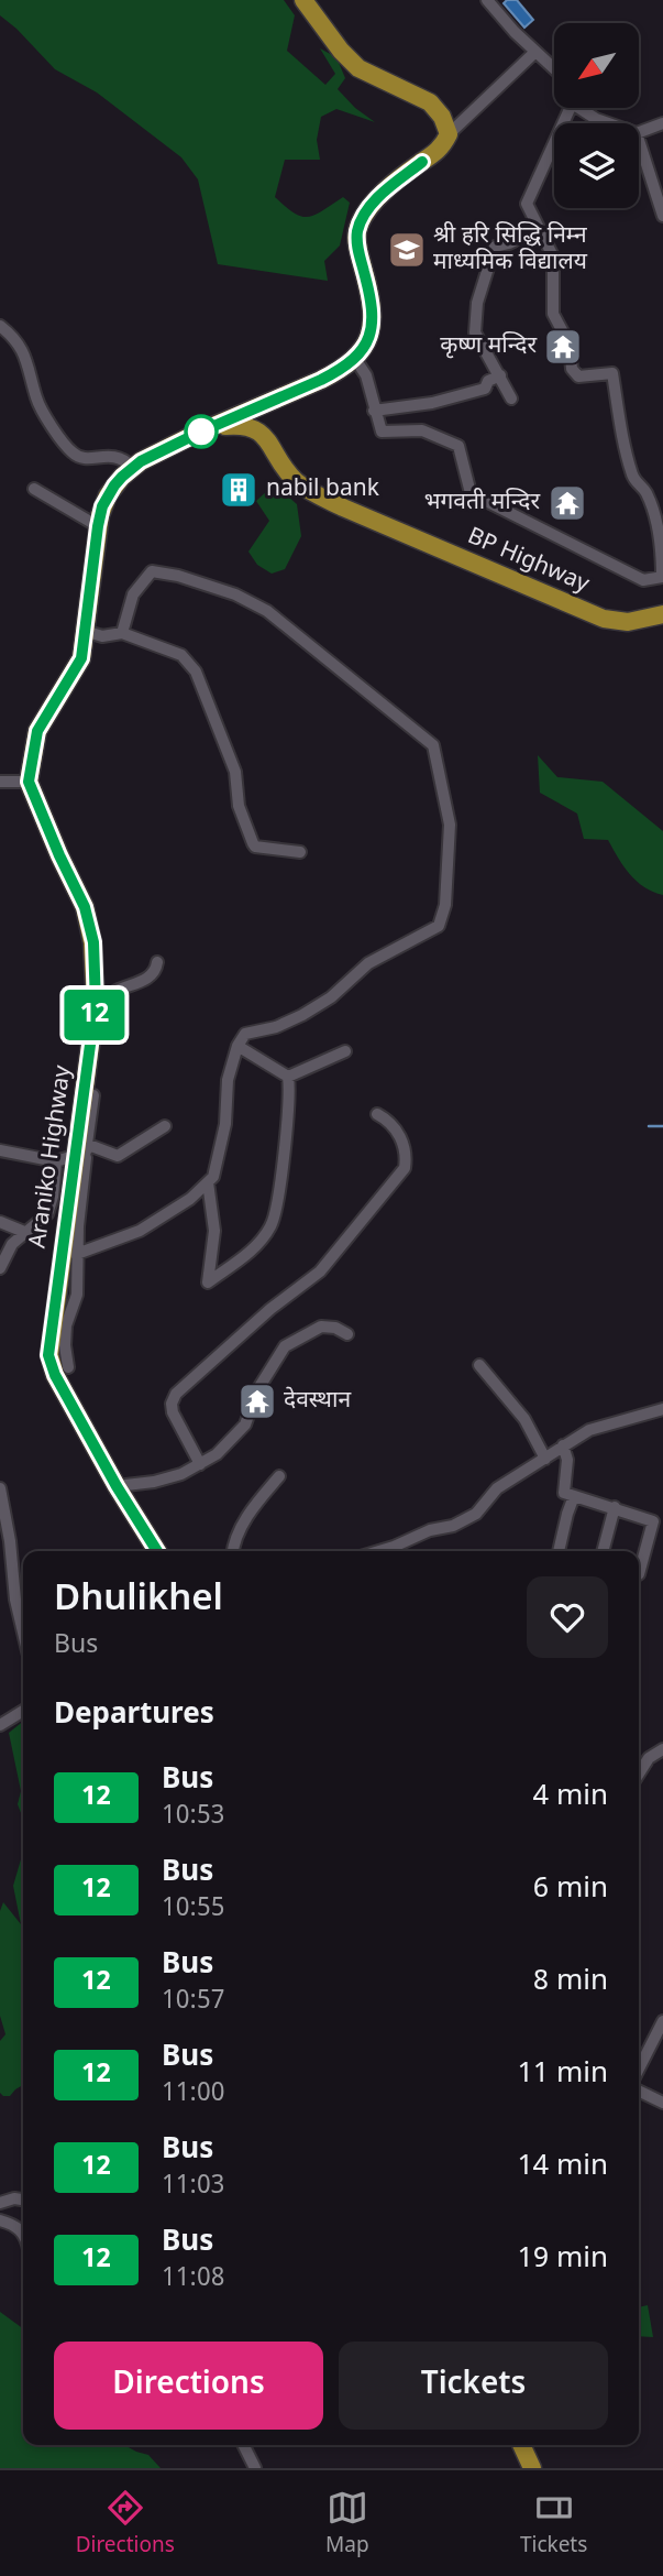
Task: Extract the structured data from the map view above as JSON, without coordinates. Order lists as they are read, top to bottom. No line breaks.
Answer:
{"streets":{"highway":["BP Highway","Araniko Highway"]},"places":{"school or university":["श्री हरि सिद्धि निम्न माध्यमिक विद्यालय"],"temple":["कृष्ण मन्दिर","भगवती मन्दिर","देवस्थान"],"building":["nabil bank"]},"lines":["bus line 12"],"north":"bottom left","page":{"on_map":"12","heading":[["Dhulikhel","Bus"],"Departures"],"list":[{"mark":"12","name":"Bus","note":"10:53","value":"4 min"},{"mark":"12","name":"Bus","note":"10:55","value":"6 min"},{"mark":"12","name":"Bus","note":"10:57","value":"8 min"},{"mark":"12","name":"Bus","note":"11:00","value":"11 min"},{"mark":"12","name":"Bus","note":"11:03","value":"14 min"},{"mark":"12","name":"Bus","note":"11:08","value":"19 min"}],"buttons":["Directions","Tickets"],"tabs":["Directions","Map","Tickets"]}}
